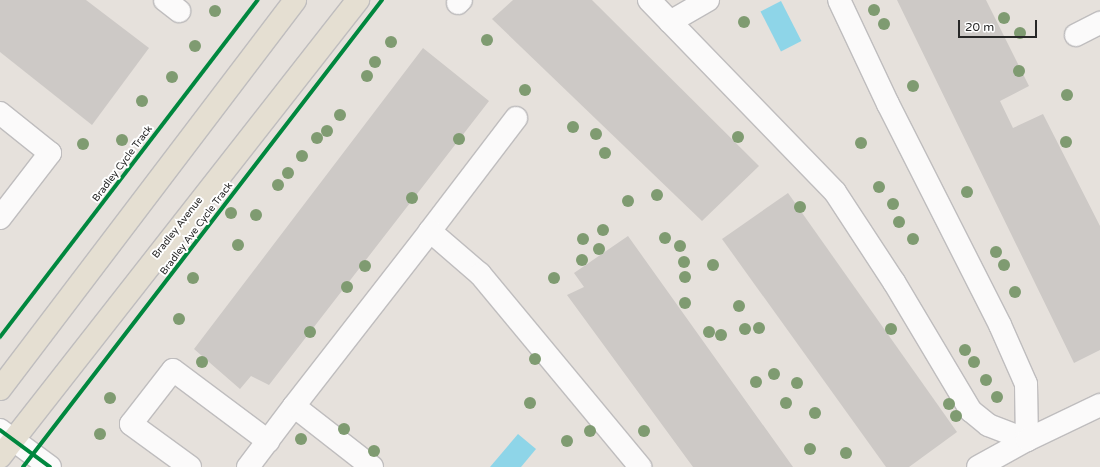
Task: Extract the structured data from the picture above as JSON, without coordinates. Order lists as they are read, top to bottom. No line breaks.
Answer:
{"streets":{"main road":["Bradley Avenue"],"cycle path":["Bradley Cycle Track","Bradley Ave Cycle Track"]},"scale_bar":"20 m"}
